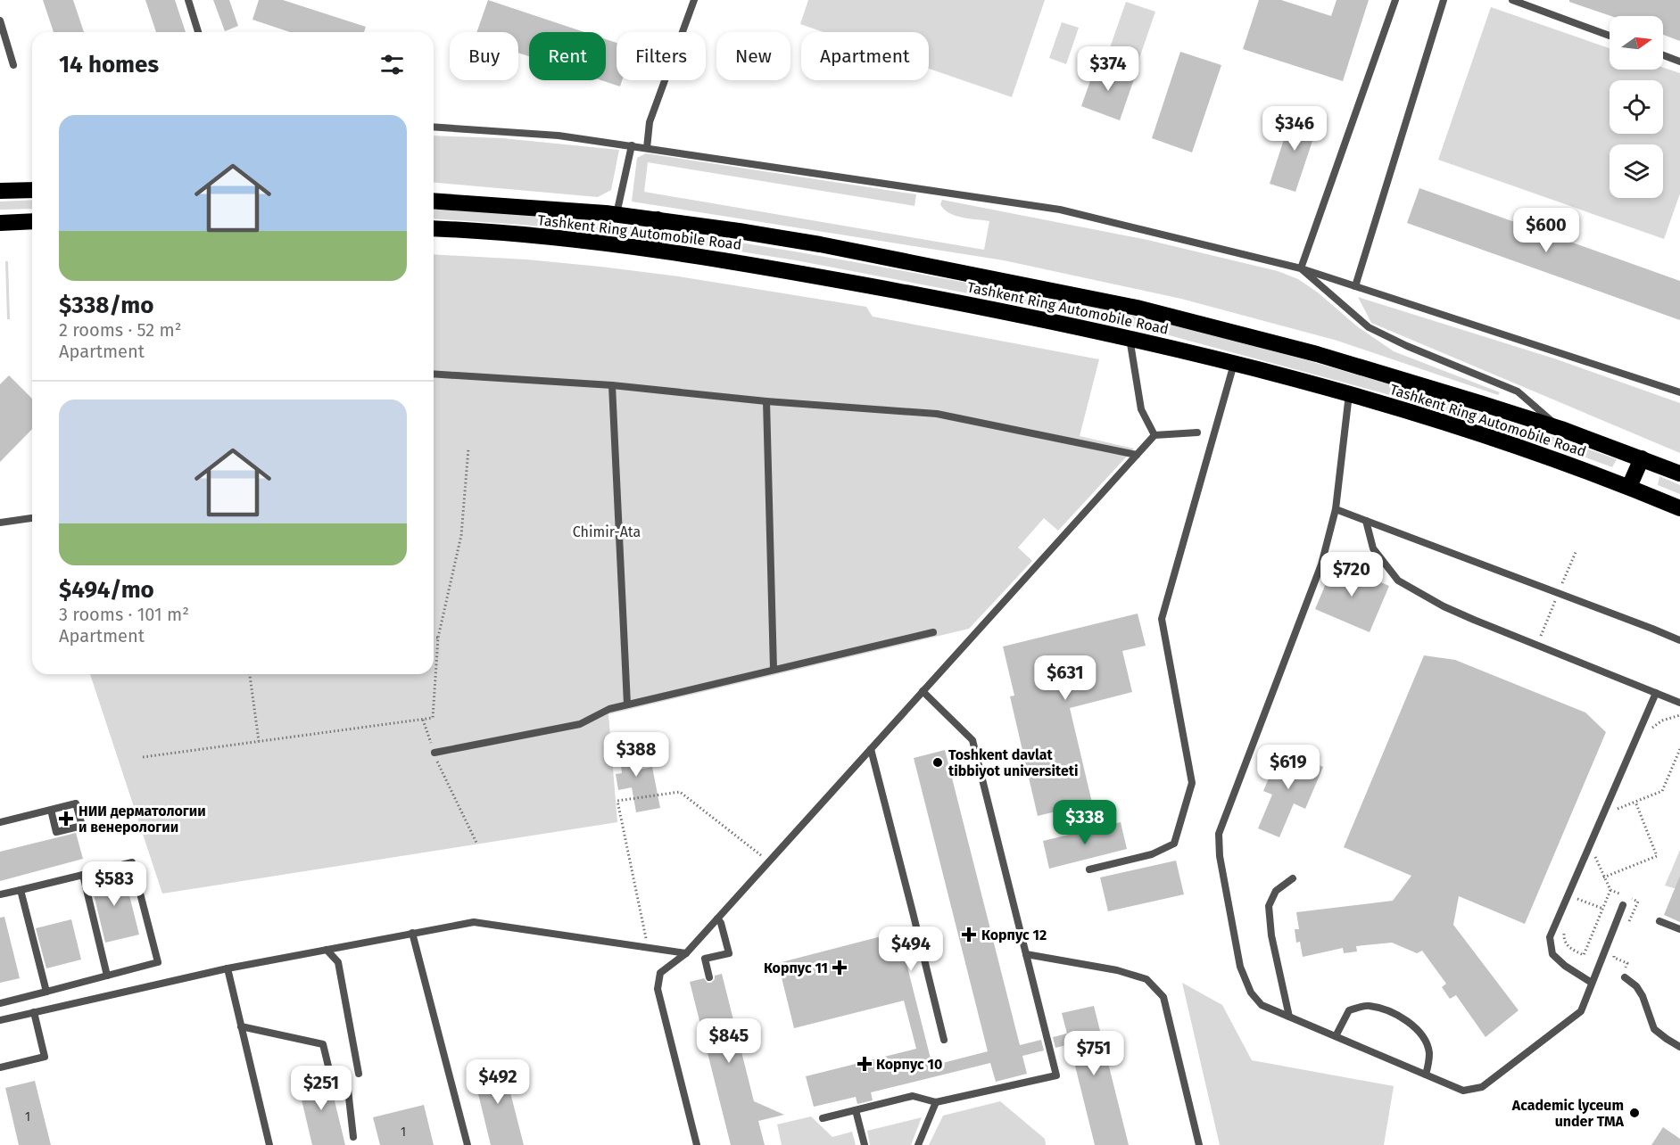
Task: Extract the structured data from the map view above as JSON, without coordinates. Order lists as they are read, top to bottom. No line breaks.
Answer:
{"streets":{"highway":["Tashkent Ring Automobile Road"]},"parks":["Chimir-Ata"],"places":{"other":["Toshkent davlat tibbiyot universiteti","Academic lyceum under TMA"],"health":["НИИ дерматологии и венерологии","Корпус 12","Корпус 11","Корпус 10"]},"house_numbers":["1","1"],"north":"right","page":{"chip":["Buy","Rent","Filters","New","Apartment"],"heading":"14 homes","price":["$374","$346","$600","$720","$631","$388","$619","$338","$583","$494","$845","$751","$492","$251"],"list":[{"name":"$338/mo","note":"2 rooms · 52 m² · Apartment"},{"name":"$494/mo","note":"3 rooms · 101 m² · Apartment"}]}}
